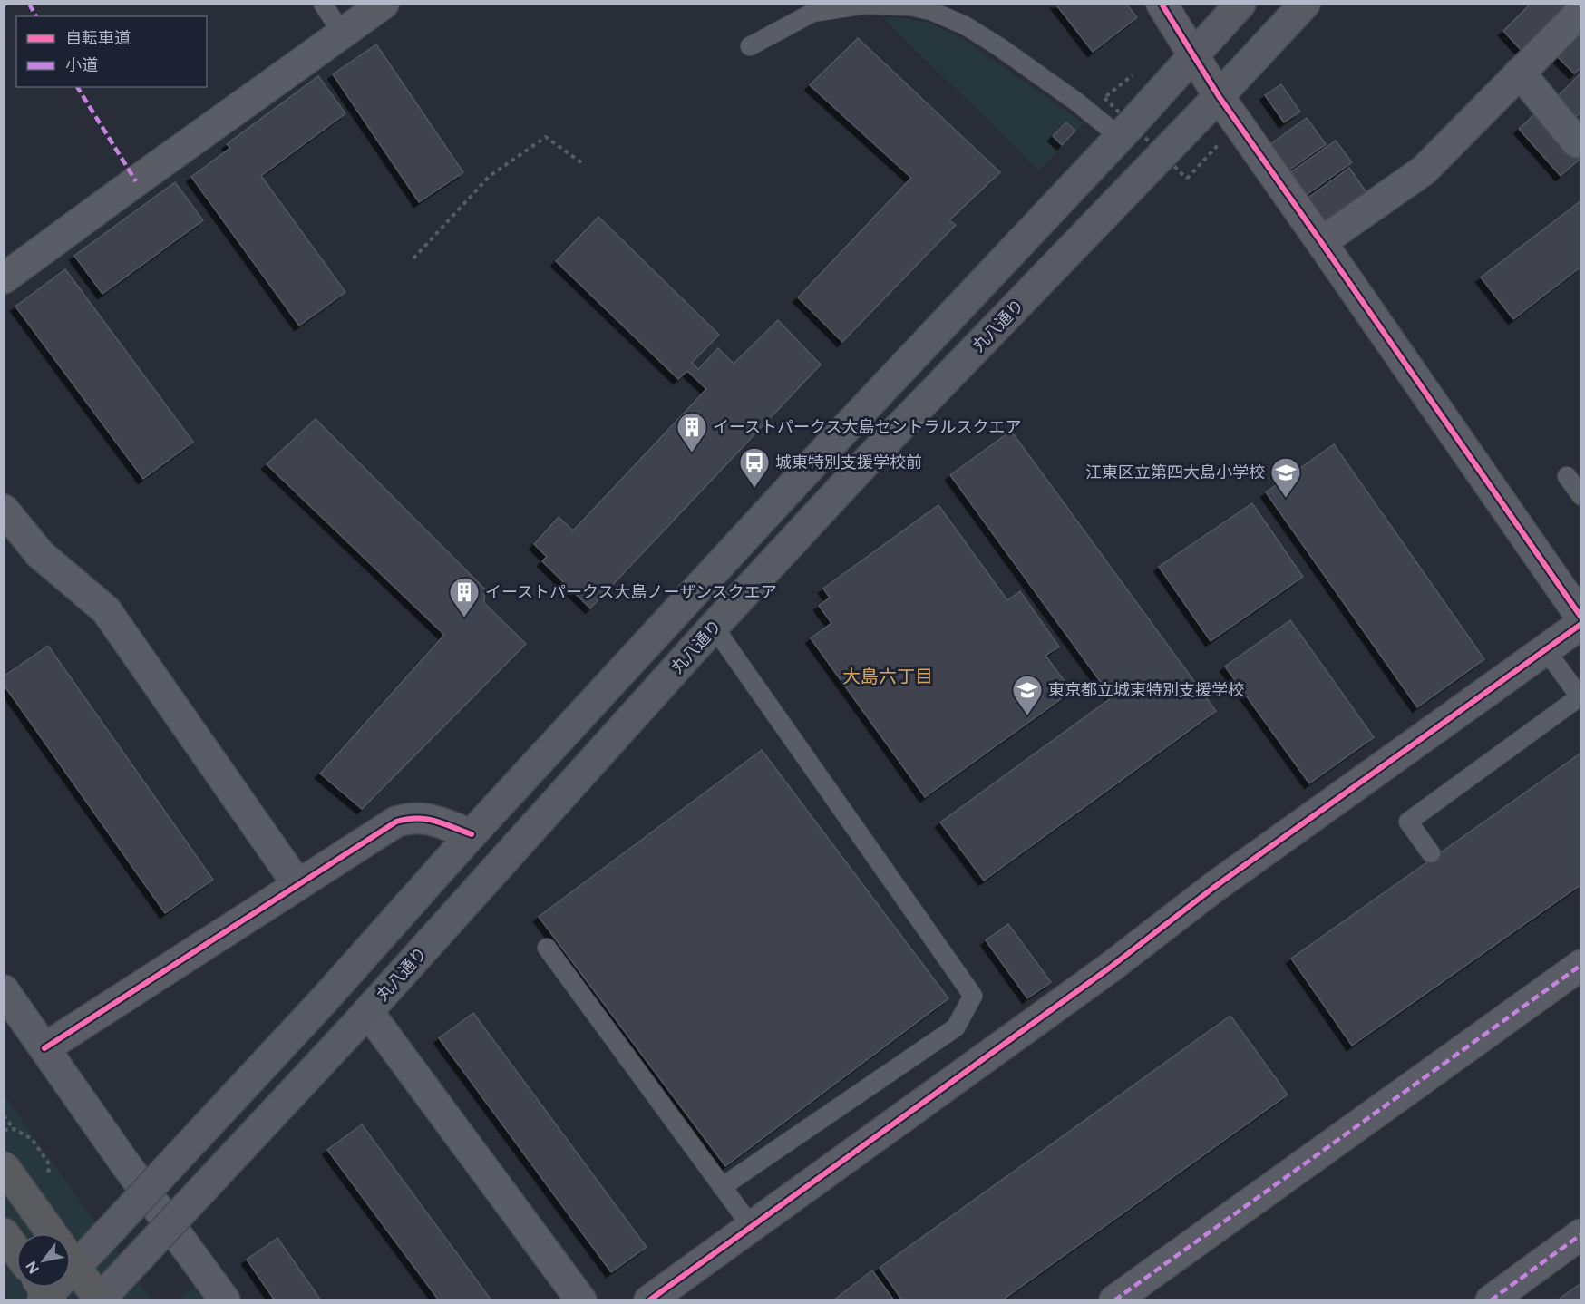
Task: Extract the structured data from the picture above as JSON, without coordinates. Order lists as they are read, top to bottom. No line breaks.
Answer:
{"streets":{"main road":["丸八通り"]},"districts":["大島六丁目"],"places":{"building":["イーストパークス大島セントラルスクエア","イーストパークス大島ノーザンスクエア"],"bus stop":["城東特別支援学校前"],"school or university":["江東区立第四大島小学校","東京都立城東特別支援学校"]},"legend":["自転車道","小道"],"north":"bottom left"}
